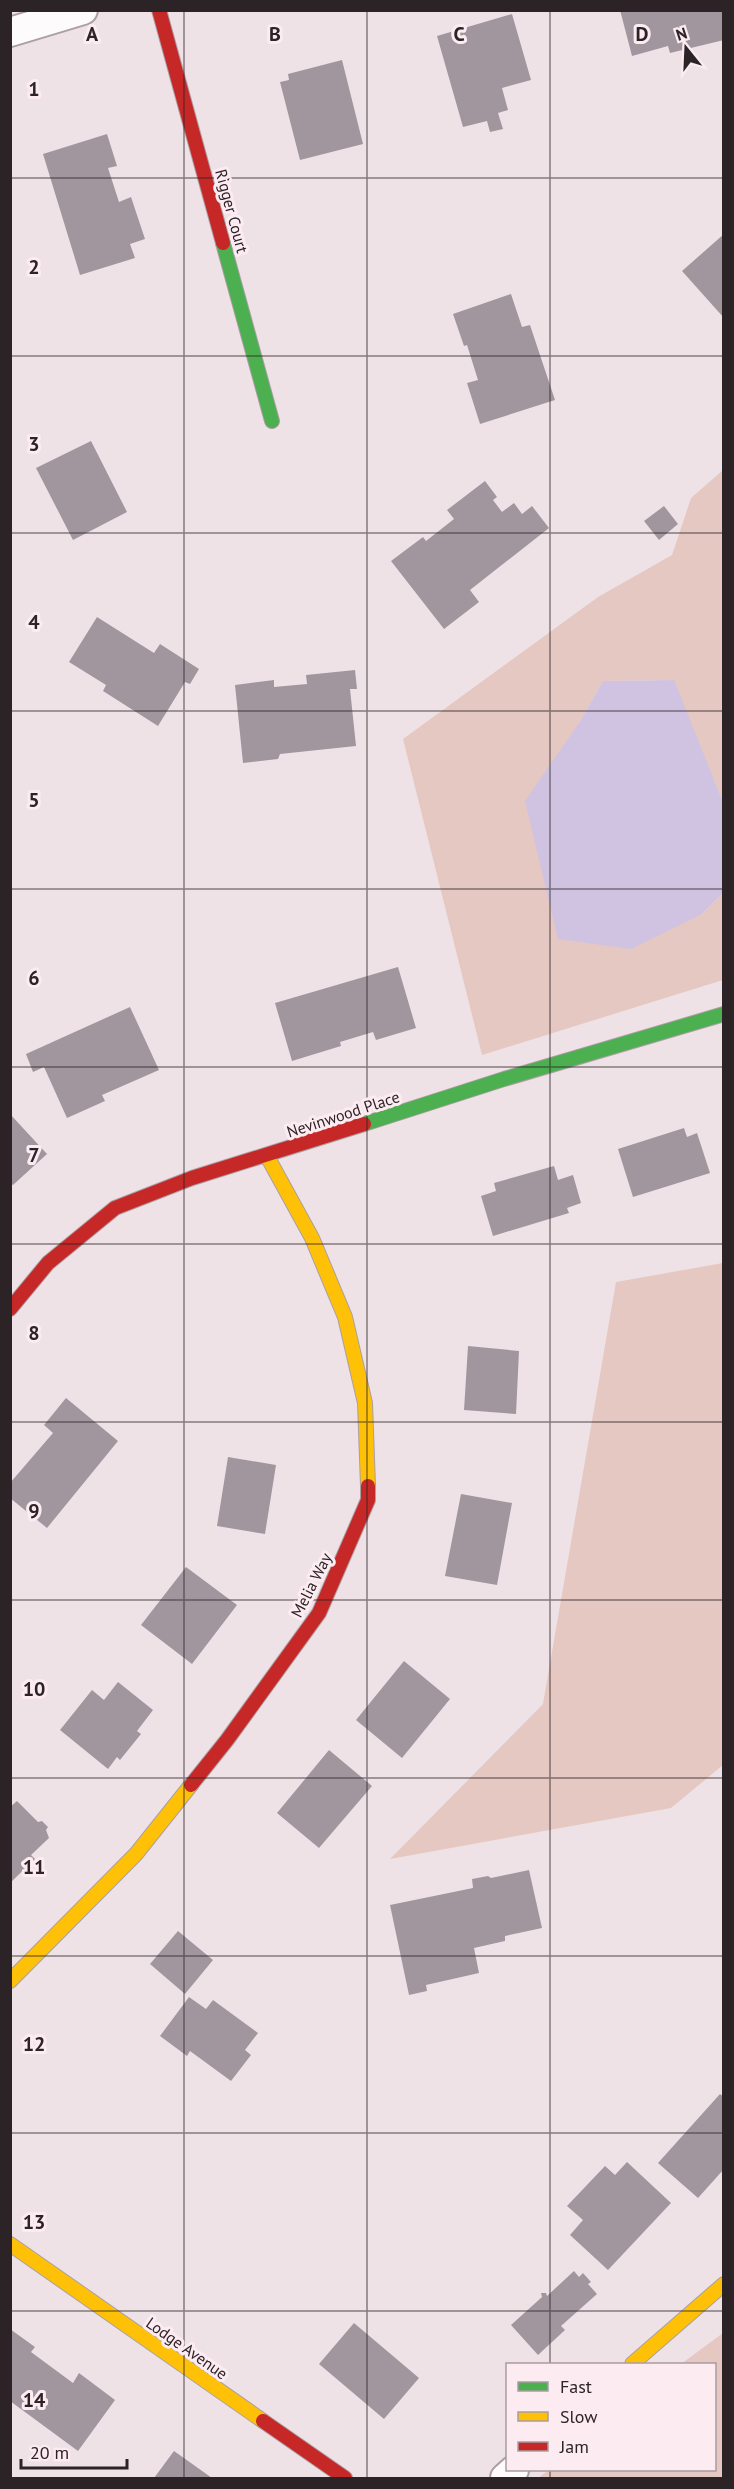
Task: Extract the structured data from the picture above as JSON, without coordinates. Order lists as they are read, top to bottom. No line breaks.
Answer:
{"streets":{"street":["Rigger Court","Nevinwood Place","Melia Way","Lodge Avenue"]},"crossings":[["Nevinwood Place","Melia Way"]],"legend":["Fast","Slow","Jam"],"scale_bar":"20 m","north":"top","grid":{"columns":["A","B","C","D"],"rows":["1","2","3","4","5","6","7","8","9","10","11","12","13","14"]}}
